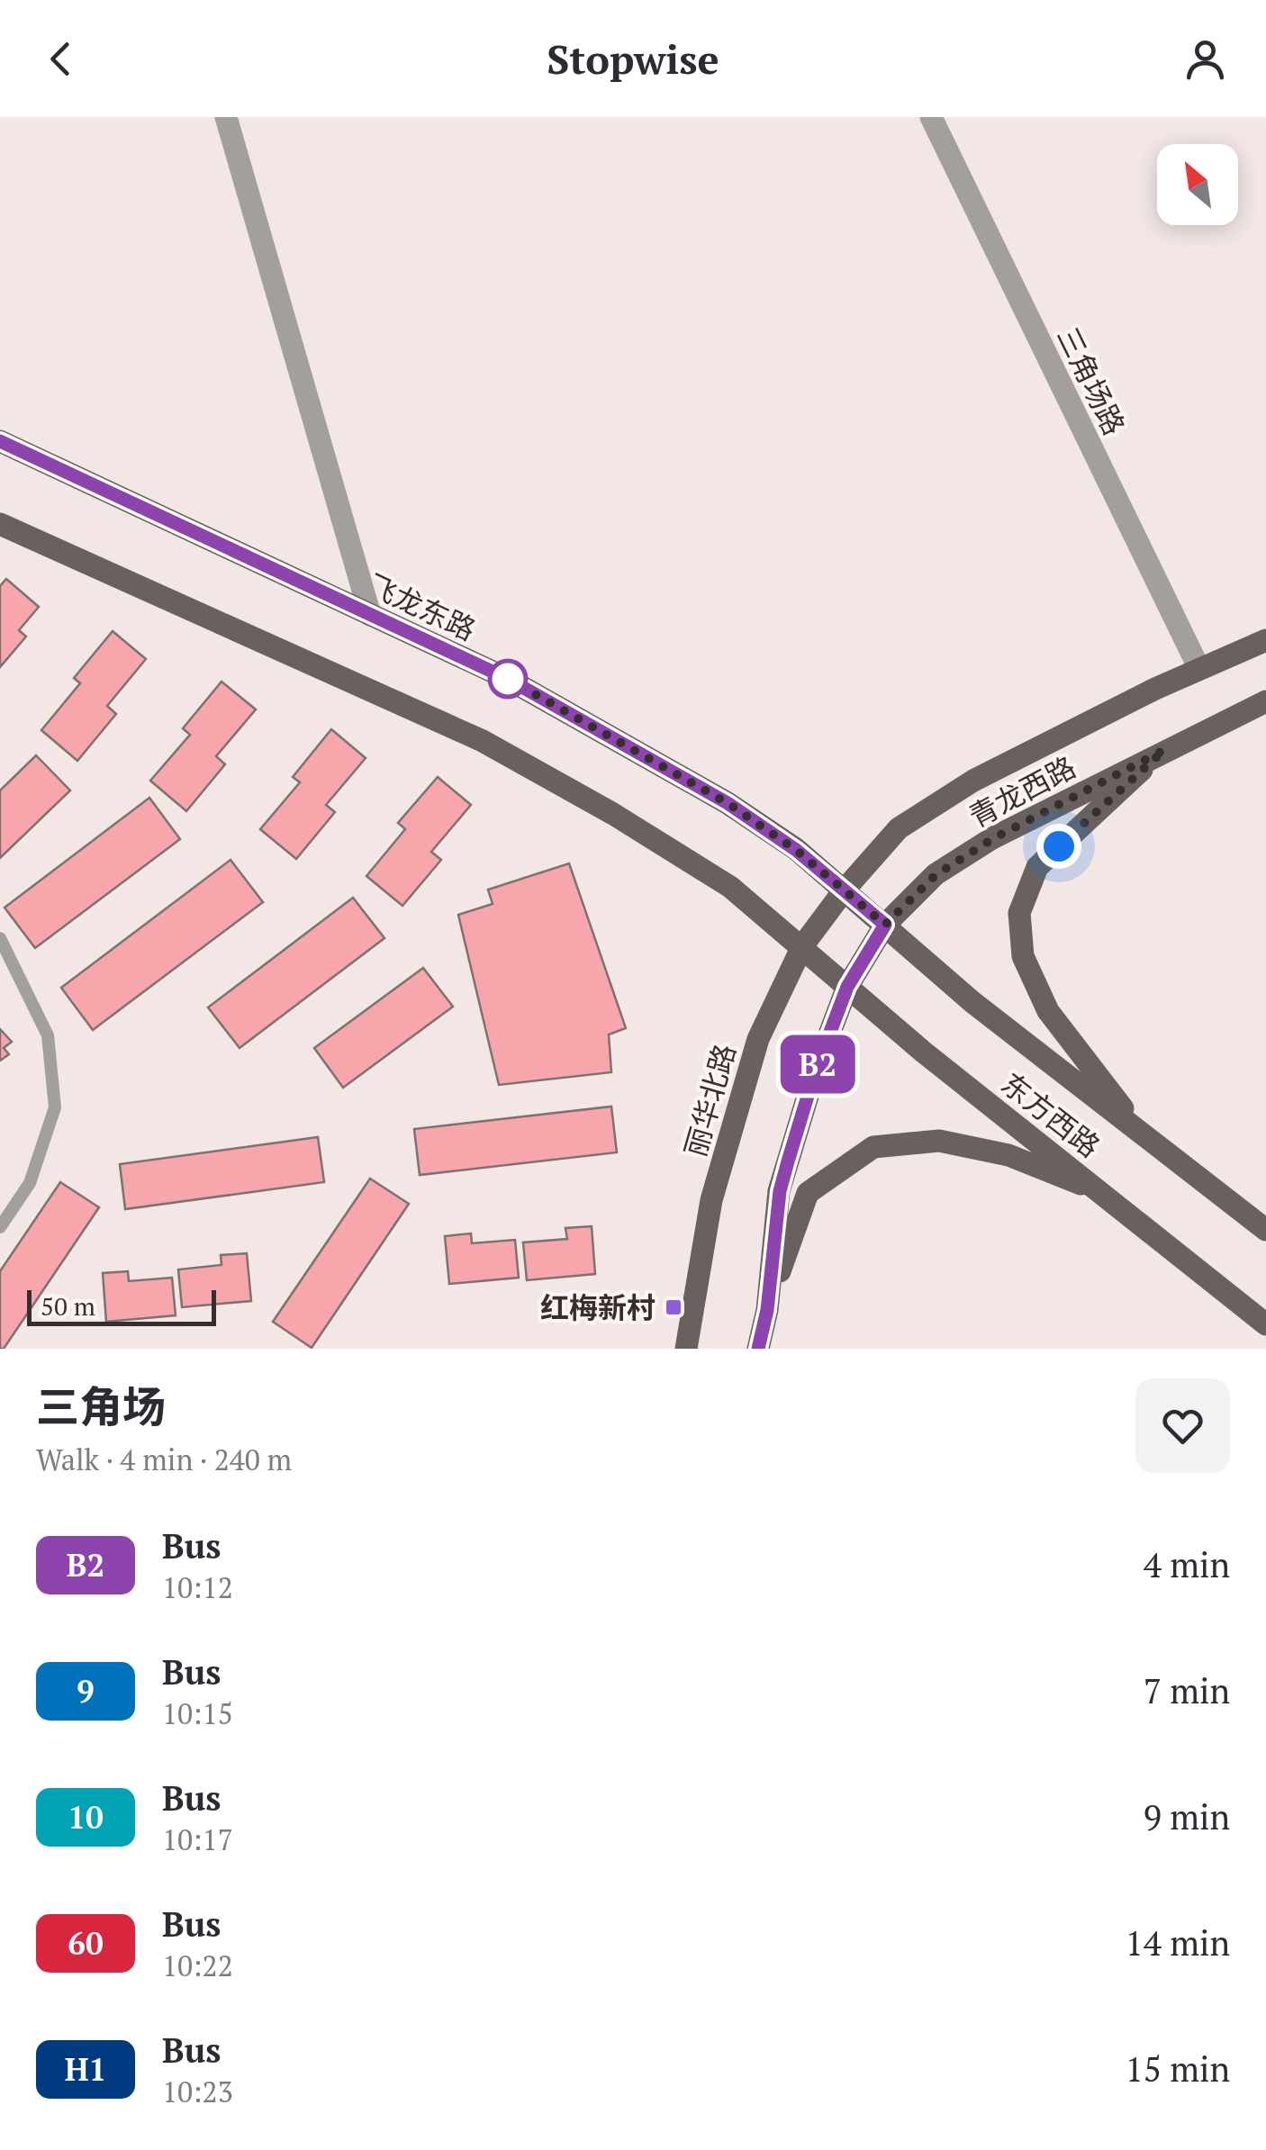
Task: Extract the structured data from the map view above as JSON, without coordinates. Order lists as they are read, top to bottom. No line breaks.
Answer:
{"streets":{"main road":["飞龙东路","青龙西路","丽华北路","东方西路"],"street":["三角场路"]},"crossings":[["三角场路","青龙西路"],["飞龙东路","青龙西路"],["飞龙东路","丽华北路"],["飞龙东路","东方西路"],["青龙西路","丽华北路"],["青龙西路","东方西路"],["丽华北路","东方西路"]],"places":{"transit":["红梅新村"]},"lines":["bus line B2"],"scale_bar":"50 m","north":"top left","page":{"header":"Stopwise","on_map":"B2","scale":"50 m","heading":["三角场","Walk · 4 min · 240 m"],"list":[{"mark":"B2","name":"Bus","note":"10:12","value":"4 min"},{"mark":"9","name":"Bus","note":"10:15","value":"7 min"},{"mark":"10","name":"Bus","note":"10:17","value":"9 min"},{"mark":"60","name":"Bus","note":"10:22","value":"14 min"},{"mark":"H1","name":"Bus","note":"10:23","value":"15 min"}]}}
